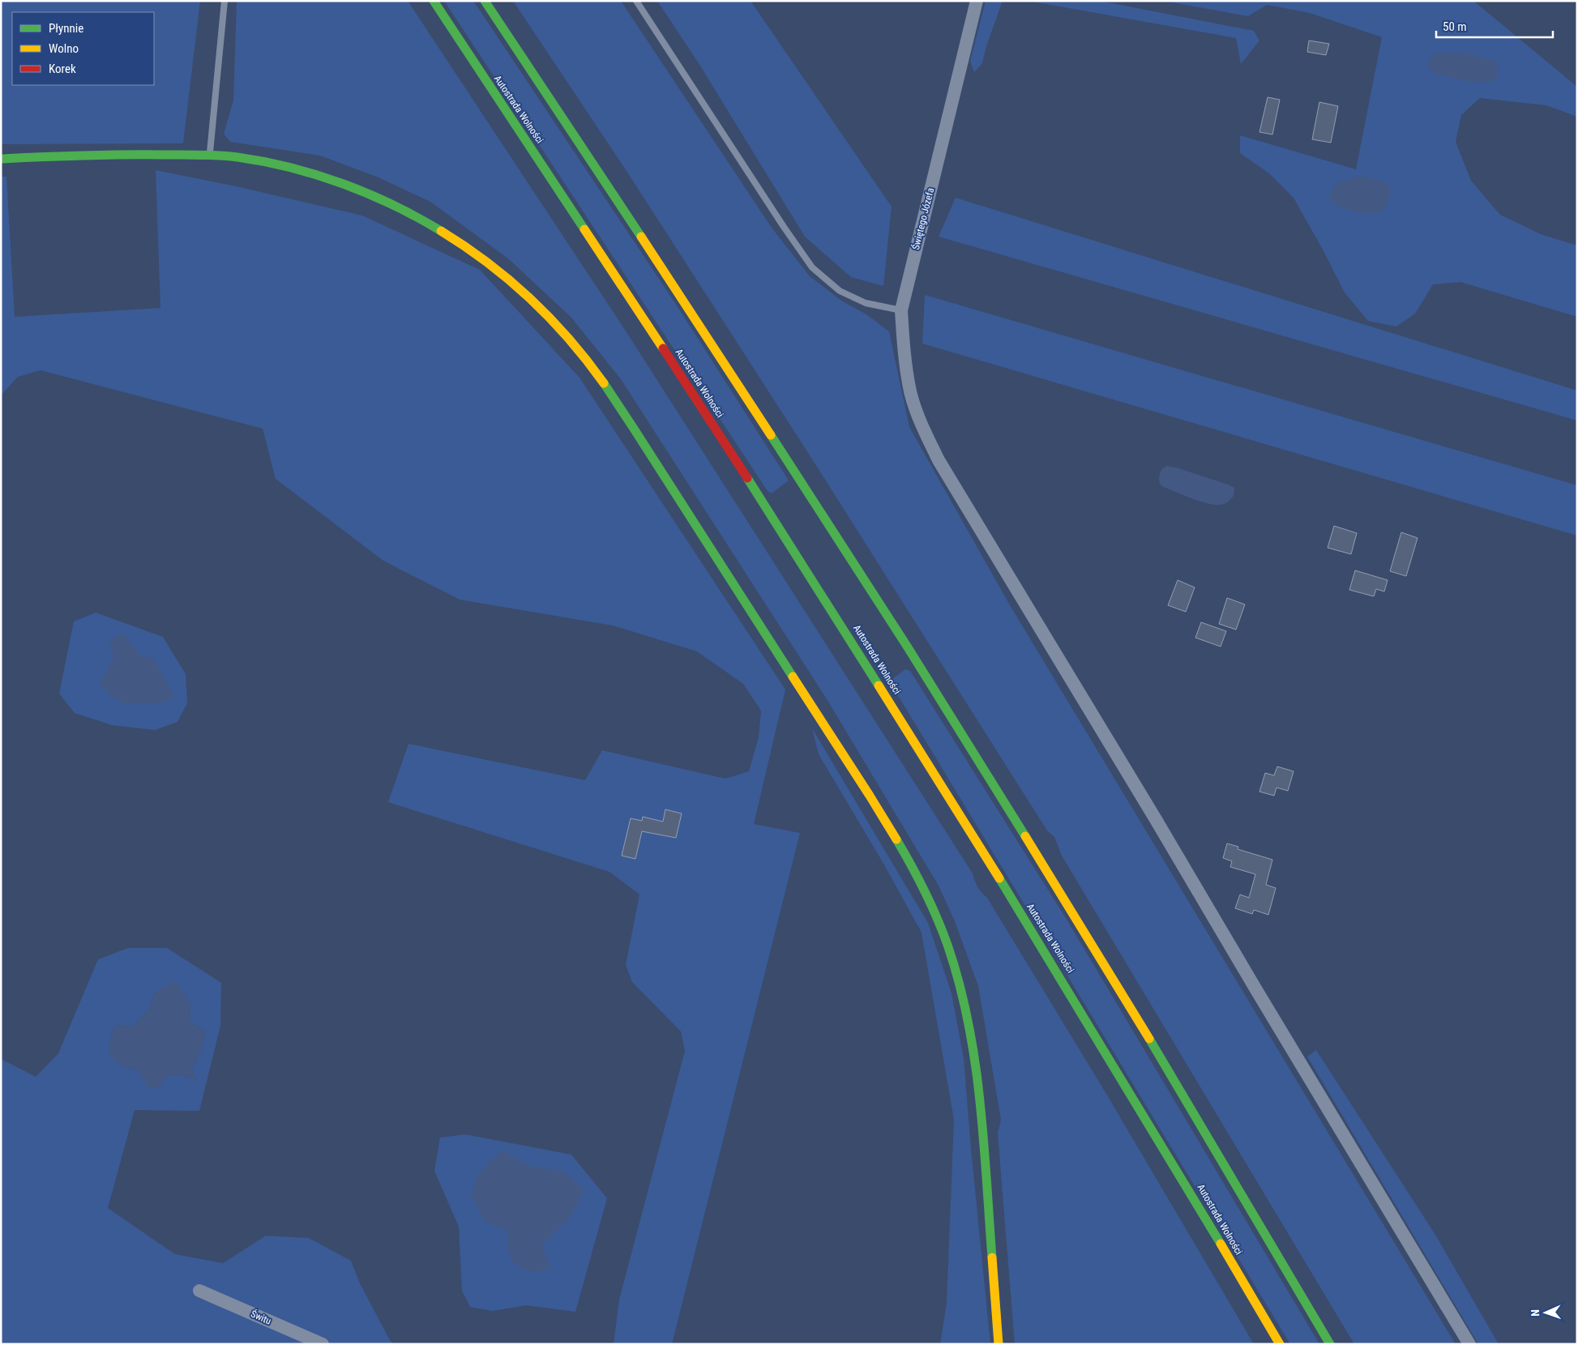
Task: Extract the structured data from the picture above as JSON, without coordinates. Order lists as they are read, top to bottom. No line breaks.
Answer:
{"streets":{"main road":["Autostrada Wolności"],"street":["Świętego Józefa","Świtu"]},"legend":["Płynnie","Wolno","Korek"],"scale_bar":"50 m","north":"left"}
